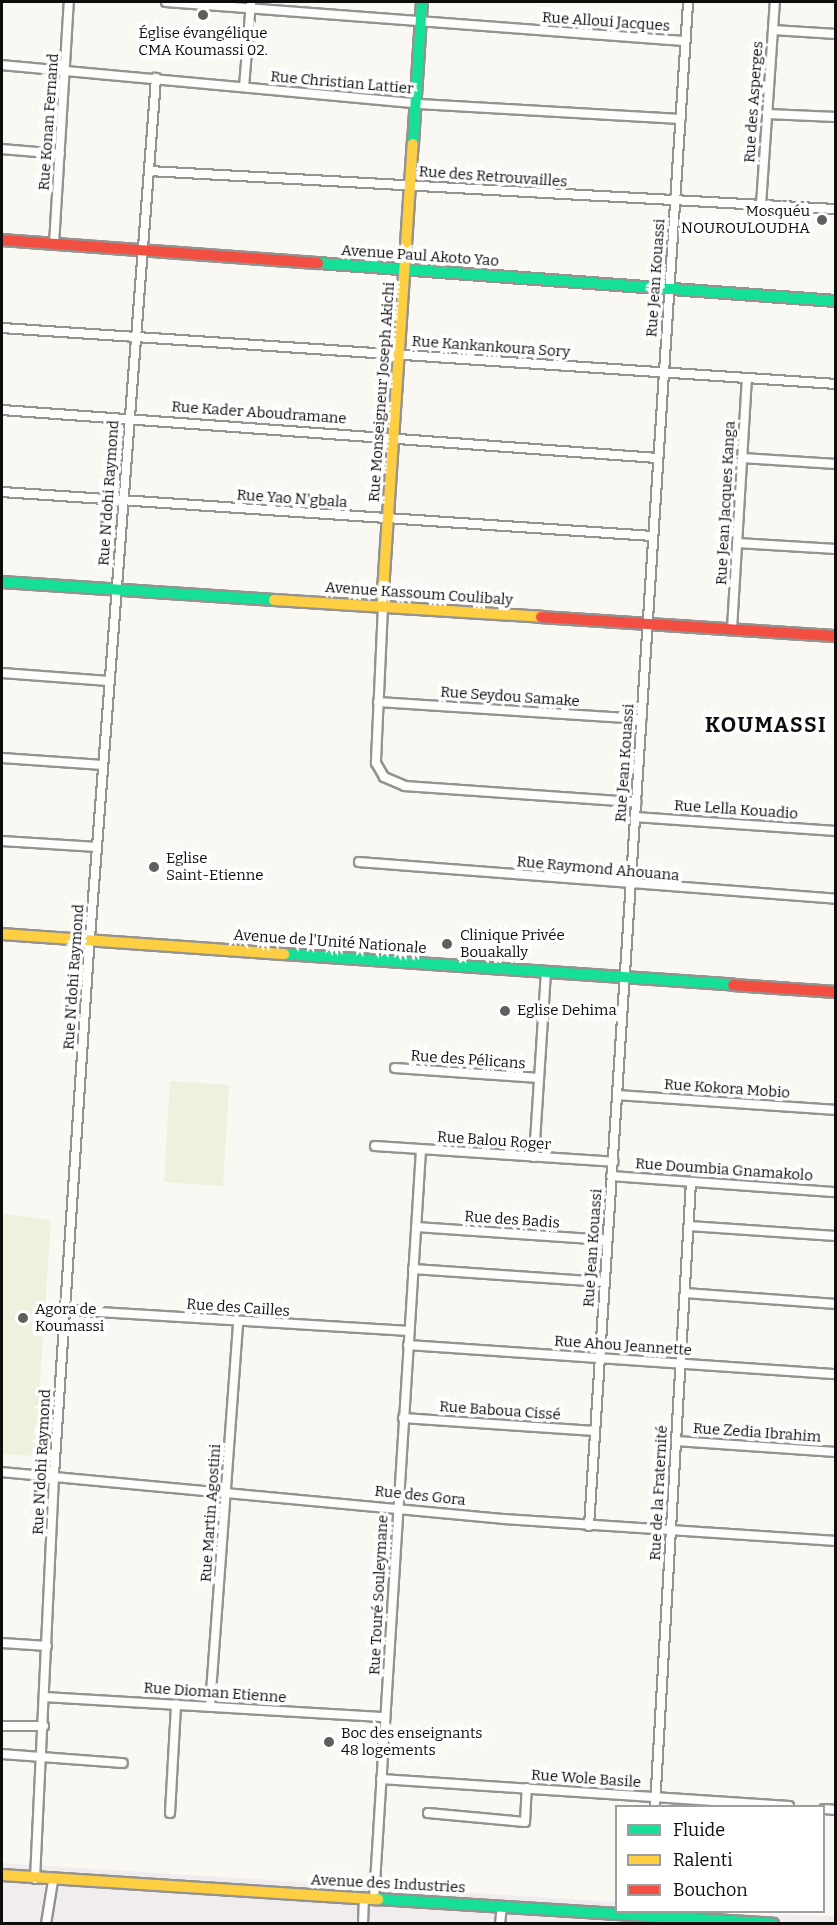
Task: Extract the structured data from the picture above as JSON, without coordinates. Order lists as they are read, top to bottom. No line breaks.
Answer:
{"streets":{"street":["Rue Alloui Jacques","Rue Christian Lattier","Rue des Asperges","Rue Konan Fernand","Rue des Retrouvailles","Avenue Paul Akoto Yao","Rue Jean Kouassi","Rue Kankankoura Sory","Rue Monseigneur Joseph Akichi","Rue Kader Aboudramane","Rue N'dohi Raymond","Rue Yao N'gbala","Rue Jean Jacques Kanga","Avenue Kassoum Coulibaly","Rue Seydou Samake","Rue Lella Kouadio","Rue Raymond Ahouana","Avenue de l'Unité Nationale","Rue des Pélicans","Rue Kokora Mobio","Rue Balou Roger","Rue Doumbia Gnamakolo","Rue des Badis","Rue des Cailles","Rue Ahou Jeannette","Rue Baboua Cissé","Rue Zedia Ibrahim","Rue de la Fraternité","Rue des Gora","Rue Martin Agostini","Rue Touré Souleymane","Rue Dioman Etienne","Rue Wole Basile","Avenue des Industries"]},"crossings":[["Rue Alloui Jacques","Rue Jean Kouassi"],["Rue Alloui Jacques","Rue Monseigneur Joseph Akichi"],["Rue Christian Lattier","Rue Konan Fernand"],["Rue Christian Lattier","Rue Jean Kouassi"],["Rue Christian Lattier","Rue Monseigneur Joseph Akichi"],["Rue Christian Lattier","Rue N'dohi Raymond"],["Rue des Asperges","Rue des Retrouvailles"],["Rue Konan Fernand","Avenue Paul Akoto Yao"],["Rue des Retrouvailles","Rue Jean Kouassi"],["Rue des Retrouvailles","Rue Monseigneur Joseph Akichi"],["Rue des Retrouvailles","Rue N'dohi Raymond"],["Avenue Paul Akoto Yao","Rue Jean Kouassi"],["Avenue Paul Akoto Yao","Rue Monseigneur Joseph Akichi"],["Avenue Paul Akoto Yao","Rue N'dohi Raymond"],["Rue Jean Kouassi","Rue Kankankoura Sory"],["Rue Jean Kouassi","Rue Monseigneur Joseph Akichi"],["Rue Jean Kouassi","Rue Kader Aboudramane"],["Rue Jean Kouassi","Rue Yao N'gbala"],["Rue Jean Kouassi","Avenue Kassoum Coulibaly"],["Rue Jean Kouassi","Rue Seydou Samake"],["Rue Jean Kouassi","Rue Lella Kouadio"],["Rue Jean Kouassi","Rue Raymond Ahouana"],["Rue Jean Kouassi","Avenue de l'Unité Nationale"],["Rue Jean Kouassi","Rue Kokora Mobio"],["Rue Jean Kouassi","Rue Balou Roger"],["Rue Jean Kouassi","Rue Doumbia Gnamakolo"],["Rue Jean Kouassi","Rue des Badis"],["Rue Jean Kouassi","Rue Ahou Jeannette"],["Rue Jean Kouassi","Rue Baboua Cissé"],["Rue Jean Kouassi","Rue des Gora"],["Rue Kankankoura Sory","Rue Monseigneur Joseph Akichi"],["Rue Kankankoura Sory","Rue N'dohi Raymond"],["Rue Kankankoura Sory","Rue Jean Jacques Kanga"],["Rue Monseigneur Joseph Akichi","Rue Kader Aboudramane"],["Rue Monseigneur Joseph Akichi","Rue Yao N'gbala"],["Rue Monseigneur Joseph Akichi","Avenue Kassoum Coulibaly"],["Rue Monseigneur Joseph Akichi","Rue Seydou Samake"],["Rue Kader Aboudramane","Rue N'dohi Raymond"],["Rue N'dohi Raymond","Rue Yao N'gbala"],["Rue N'dohi Raymond","Avenue Kassoum Coulibaly"],["Rue N'dohi Raymond","Avenue de l'Unité Nationale"],["Rue N'dohi Raymond","Rue des Cailles"],["Rue N'dohi Raymond","Rue des Gora"],["Rue N'dohi Raymond","Rue Dioman Etienne"],["Rue N'dohi Raymond","Avenue des Industries"],["Rue Jean Jacques Kanga","Avenue Kassoum Coulibaly"],["Rue Balou Roger","Rue Touré Souleymane"],["Rue Doumbia Gnamakolo","Rue de la Fraternité"],["Rue des Badis","Rue Touré Souleymane"],["Rue des Cailles","Rue Martin Agostini"],["Rue des Cailles","Rue Touré Souleymane"],["Rue Ahou Jeannette","Rue de la Fraternité"],["Rue Ahou Jeannette","Rue Touré Souleymane"],["Rue Baboua Cissé","Rue Touré Souleymane"],["Rue Zedia Ibrahim","Rue de la Fraternité"],["Rue de la Fraternité","Rue des Gora"],["Rue de la Fraternité","Rue Wole Basile"],["Rue des Gora","Rue Martin Agostini"],["Rue des Gora","Rue Touré Souleymane"],["Rue Martin Agostini","Rue Dioman Etienne"],["Rue Touré Souleymane","Rue Dioman Etienne"],["Rue Touré Souleymane","Rue Wole Basile"],["Rue Touré Souleymane","Avenue des Industries"]],"districts":["KOUMASSI"],"places":["Église évangélique CMA Koumassi 02.","Mosquéu NOUROULOUDHA","Eglise Saint-Etienne","Clinique Privée Bouakally","Eglise Dehima","Agora de Koumassi","Boc des enseignants 48 logements"],"legend":["Fluide","Ralenti","Bouchon"]}
